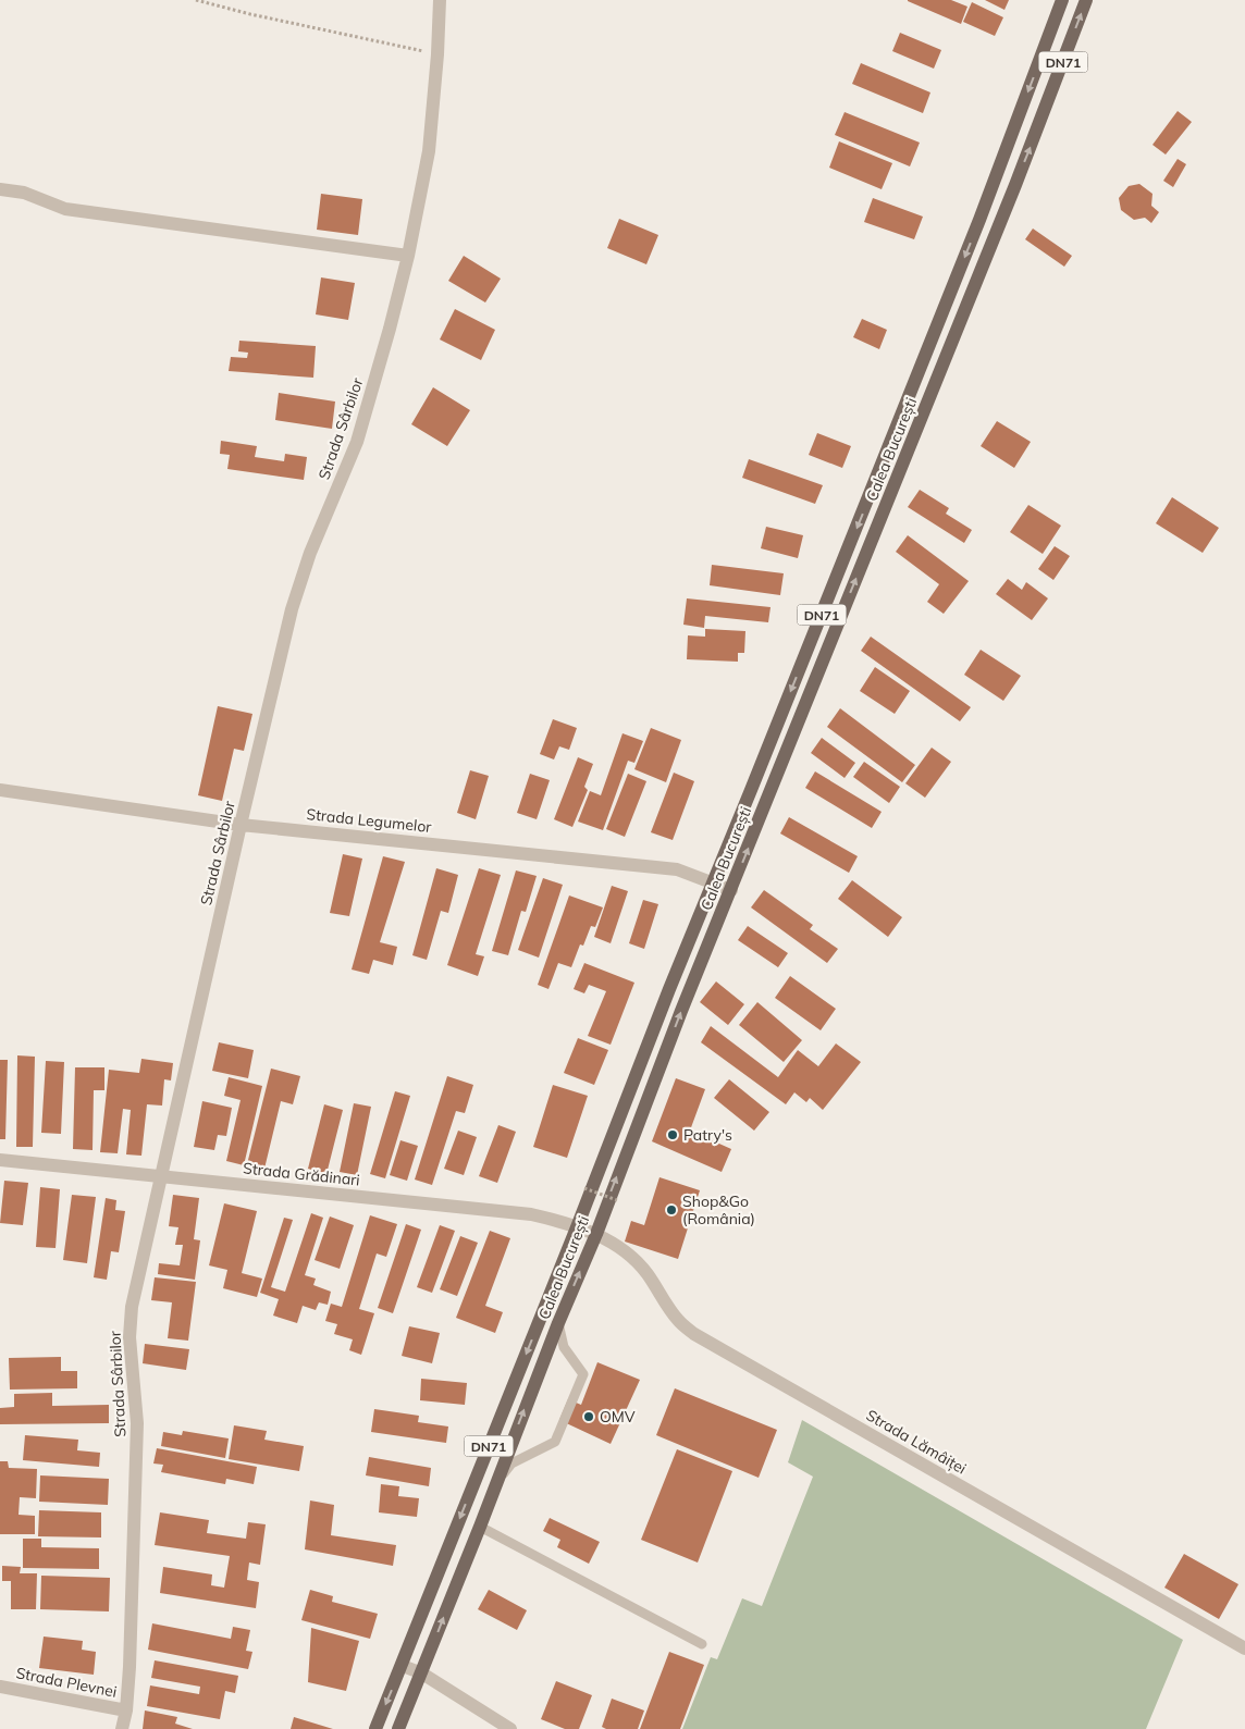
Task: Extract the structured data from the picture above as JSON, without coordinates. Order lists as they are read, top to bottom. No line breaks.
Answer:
{"streets":{"main road":["DN71","Calea București"],"street":["Strada Sârbilor","Strada Legumelor","Strada Grădinari","Strada Lămâiței","Strada Plevnei"]},"crossings":[["Strada Sârbilor","Strada Legumelor"],["Strada Sârbilor","Strada Grădinari"],["Strada Sârbilor","Strada Plevnei"],["Calea București","Strada Legumelor"],["Calea București","Strada Grădinari"],["Calea București","Strada Lămâiței"],["Strada Grădinari","Strada Lămâiței"]],"places":["Patry's","Shop&Go (România)","OMV"]}
